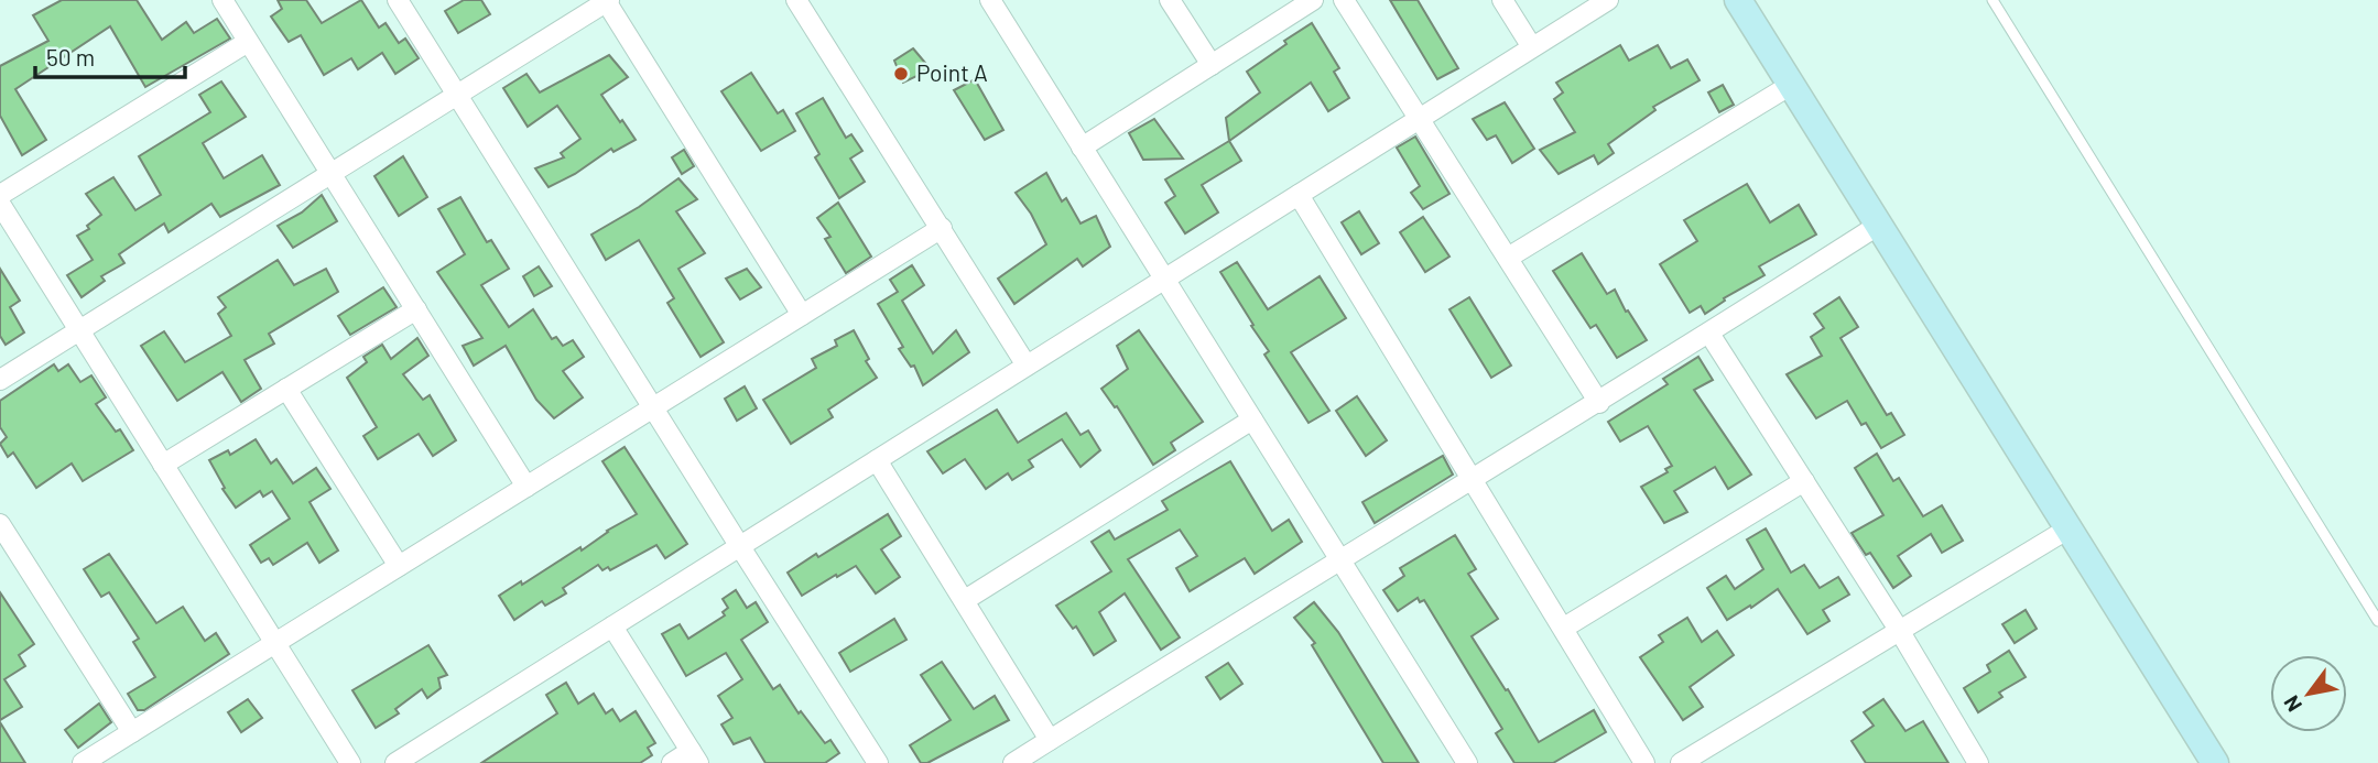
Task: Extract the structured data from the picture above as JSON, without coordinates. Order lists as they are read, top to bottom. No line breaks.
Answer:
{"places":["Point A"],"scale_bar":"50 m","north":"bottom left"}
